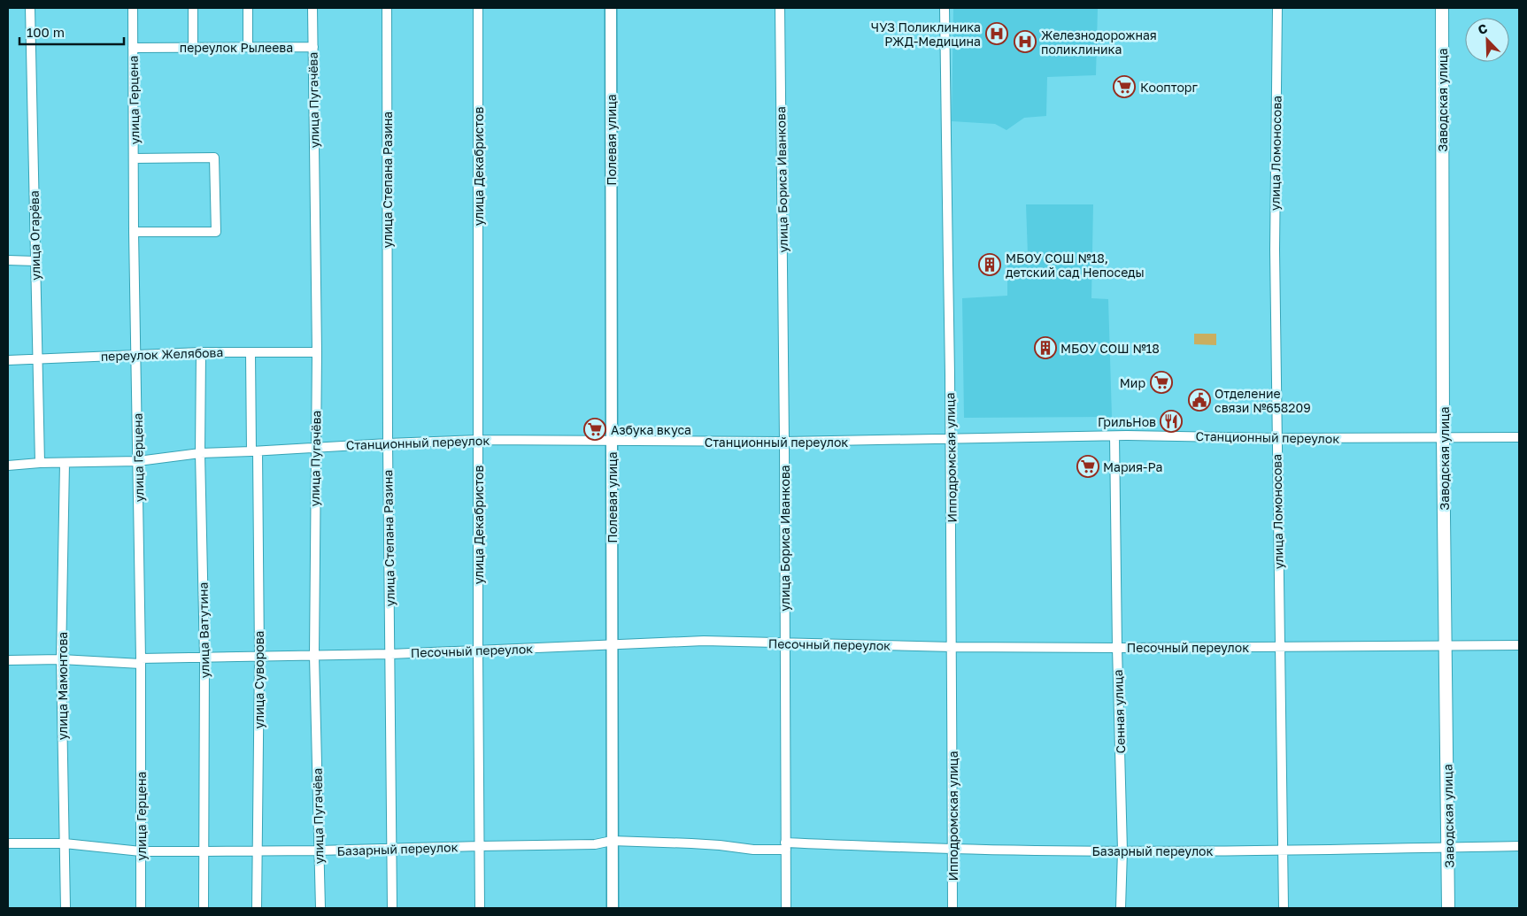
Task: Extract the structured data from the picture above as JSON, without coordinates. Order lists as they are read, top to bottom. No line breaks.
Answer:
{"streets":{"main road":["Заводская улица"],"street":["переулок Рылеева","улица Герцена","улица Пугачёва","Полевая улица","улица Ломоносова","улица Декабристов","улица Степана Разина","улица Бориса Иванкова","улица Огарёва","переулок Желябова","Станционный переулок","Ипподромская улица","улица Ватутина","Песочный переулок","улица Суворова","улица Мамонтова","Сенная улица","Базарный переулок"]},"crossings":[["переулок Рылеева","улица Герцена"],["переулок Рылеева","улица Пугачёва"],["улица Герцена","переулок Желябова"],["улица Герцена","Станционный переулок"],["улица Герцена","Песочный переулок"],["улица Герцена","Базарный переулок"],["улица Пугачёва","переулок Желябова"],["улица Пугачёва","Станционный переулок"],["улица Пугачёва","Песочный переулок"],["улица Пугачёва","Базарный переулок"],["Заводская улица","Станционный переулок"],["Заводская улица","Песочный переулок"],["Заводская улица","Базарный переулок"],["Полевая улица","Станционный переулок"],["Полевая улица","Песочный переулок"],["Полевая улица","Базарный переулок"],["улица Ломоносова","Станционный переулок"],["улица Ломоносова","Песочный переулок"],["улица Ломоносова","Базарный переулок"],["улица Декабристов","Станционный переулок"],["улица Декабристов","Песочный переулок"],["улица Декабристов","Базарный переулок"],["улица Степана Разина","Станционный переулок"],["улица Степана Разина","Песочный переулок"],["улица Степана Разина","Базарный переулок"],["улица Бориса Иванкова","Станционный переулок"],["улица Бориса Иванкова","Песочный переулок"],["улица Бориса Иванкова","Базарный переулок"],["улица Огарёва","переулок Желябова"],["улица Огарёва","Станционный переулок"],["переулок Желябова","улица Ватутина"],["переулок Желябова","улица Суворова"],["Станционный переулок","Ипподромская улица"],["Станционный переулок","улица Ватутина"],["Станционный переулок","улица Суворова"],["Станционный переулок","улица Мамонтова"],["Станционный переулок","Сенная улица"],["Ипподромская улица","Песочный переулок"],["Ипподромская улица","Базарный переулок"],["улица Ватутина","Песочный переулок"],["улица Ватутина","Базарный переулок"],["Песочный переулок","улица Суворова"],["Песочный переулок","улица Мамонтова"],["Песочный переулок","Сенная улица"],["улица Суворова","Базарный переулок"],["улица Мамонтова","Базарный переулок"],["Сенная улица","Базарный переулок"]],"places":{"hospital":["ЧУЗ Поликлиника РЖД-Медицина","Железнодорожная поликлиника"],"supermarket":["Коопторг","Мир","Азбука вкуса","Мария-Ра"],"building":["МБОУ СОШ №18, детский сад Непоседы","МБОУ СОШ №18"],"public building":["Отделение связи №658209"],"restaurant":["ГрильНов"]},"scale_bar":"100 m","north":"top left"}
